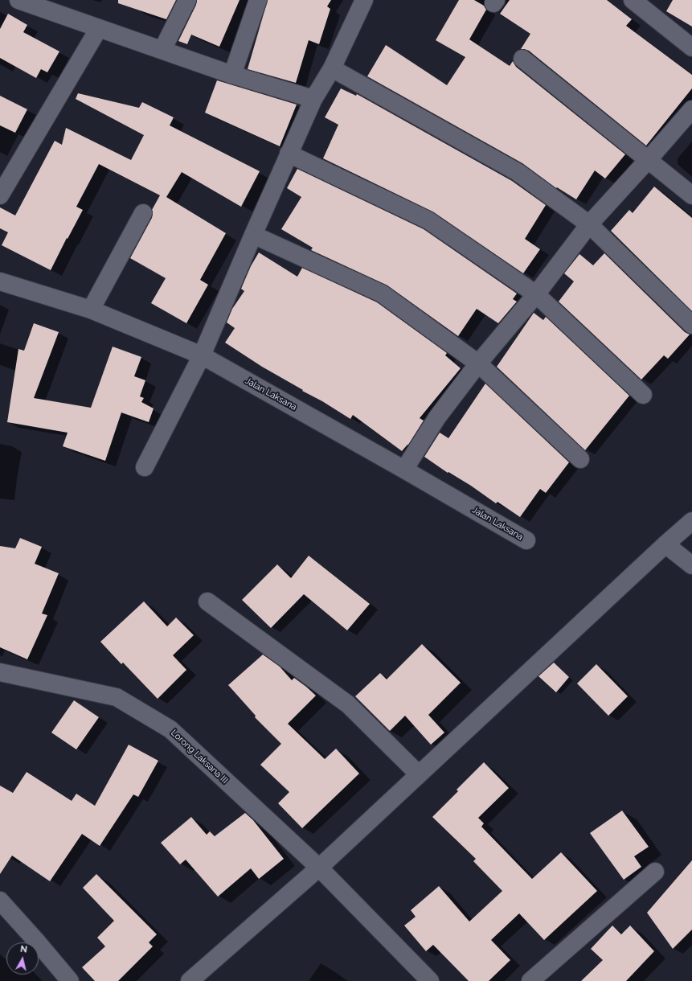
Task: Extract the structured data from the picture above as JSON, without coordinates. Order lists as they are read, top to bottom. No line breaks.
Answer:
{"streets":{"street":["Jalan Laksana","Lorong Laksana III"]},"north":"top"}
